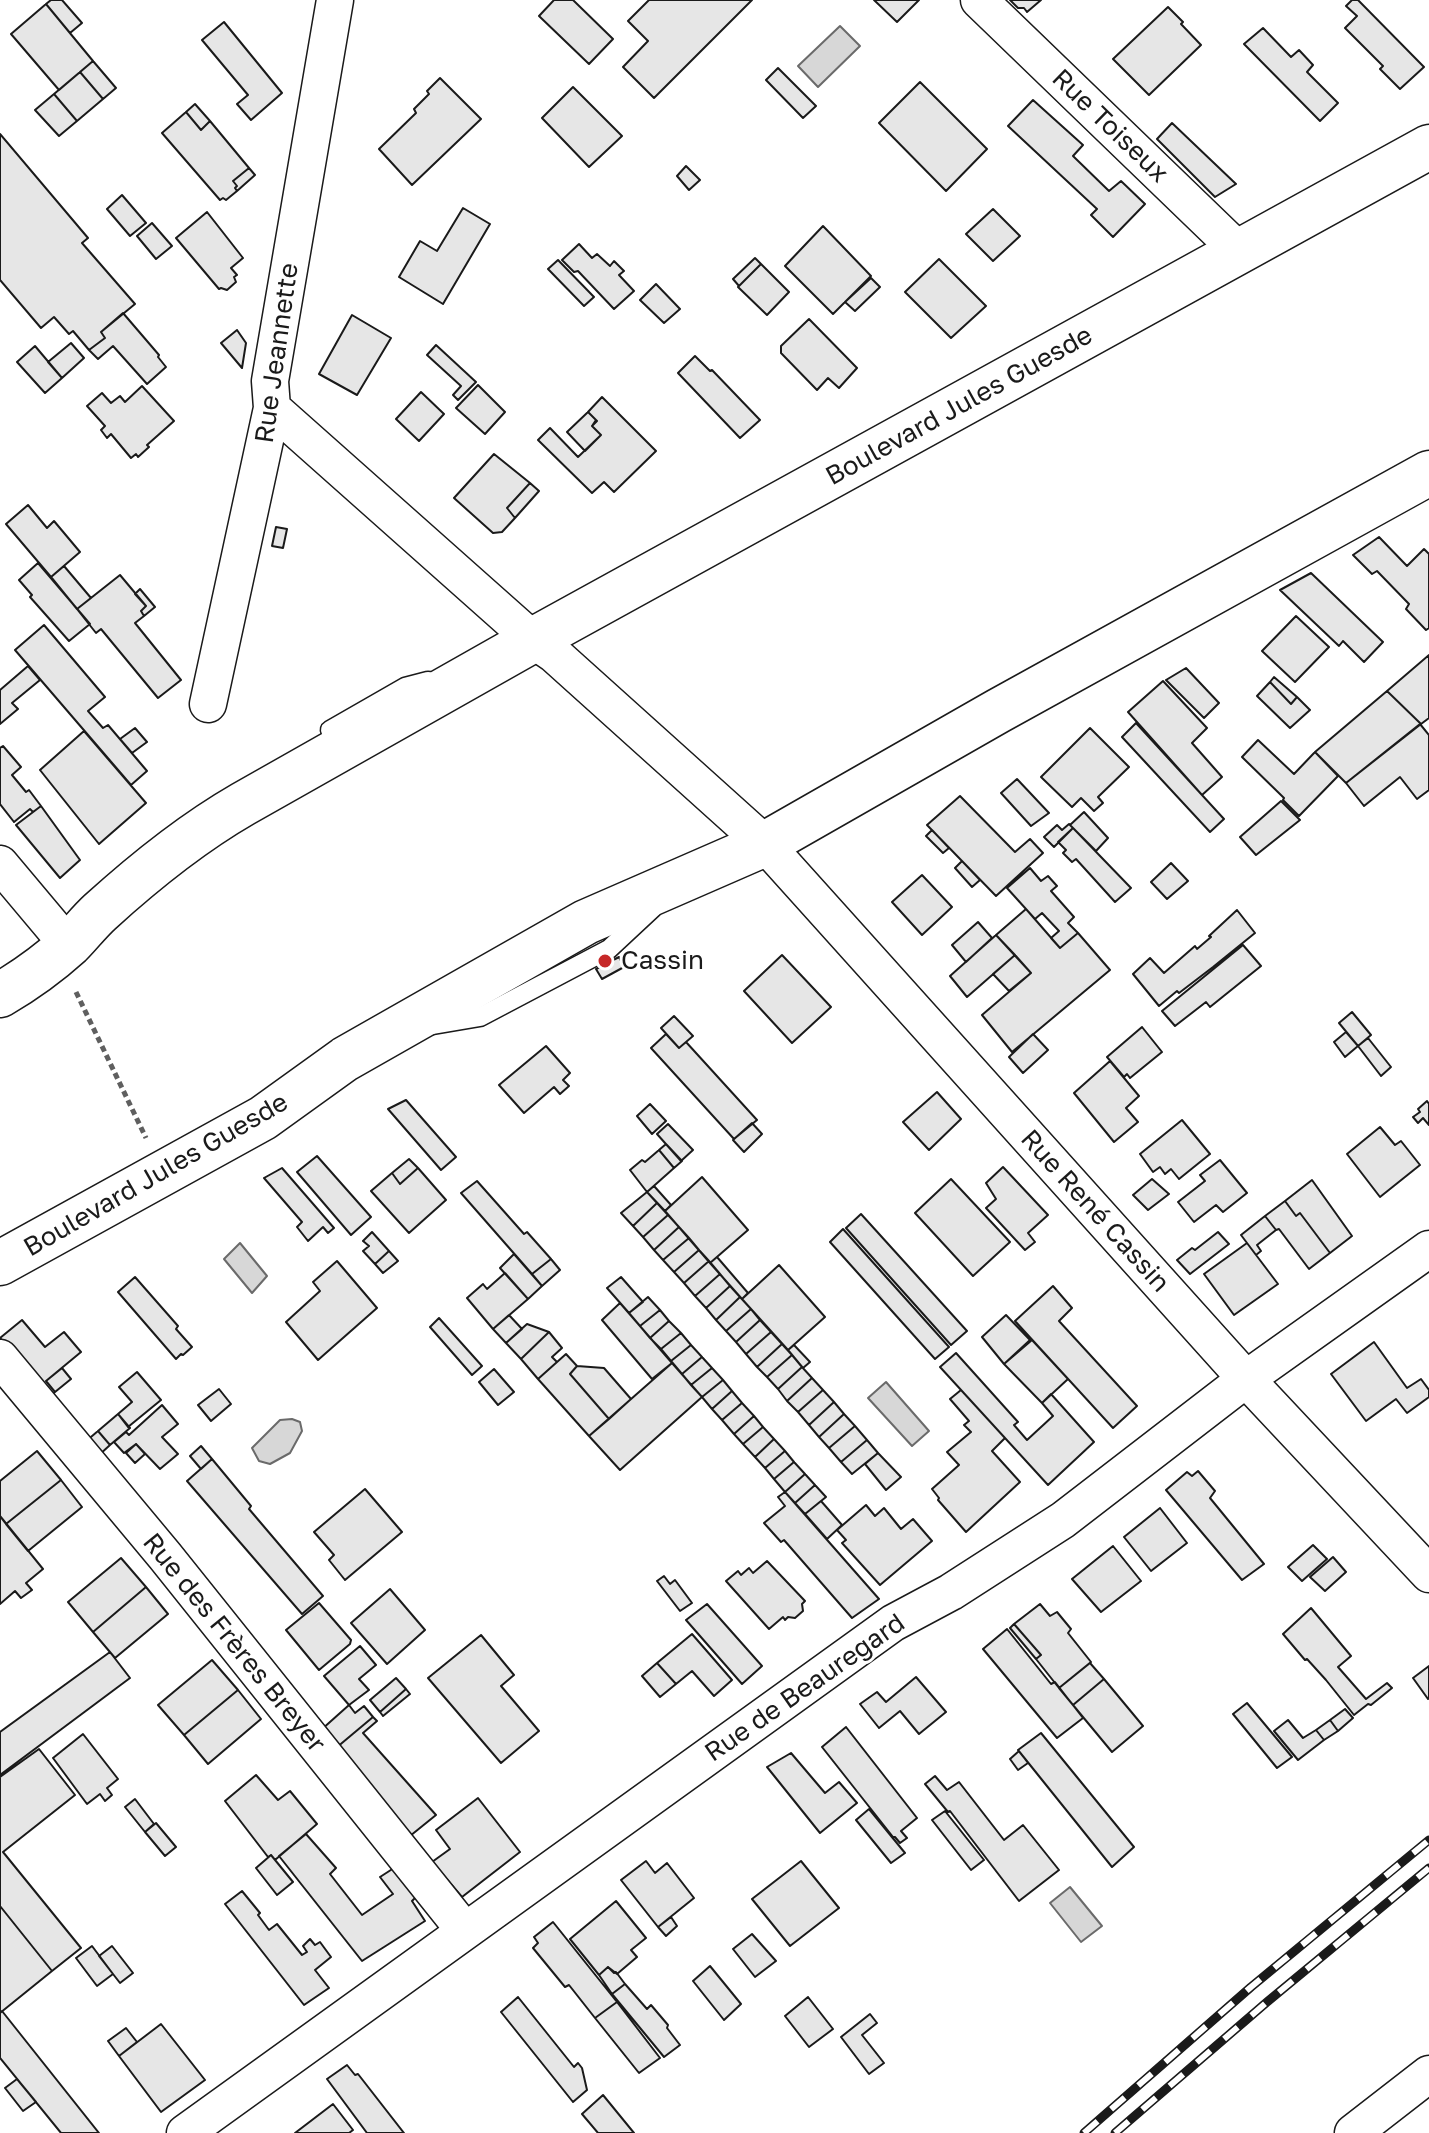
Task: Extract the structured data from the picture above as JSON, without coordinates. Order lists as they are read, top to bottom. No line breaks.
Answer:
{"streets":{"street":["Rue Toiseux","Rue Jeannette","Boulevard Jules Guesde","Rue René Cassin","Rue des Frères Breyer","Rue de Beauregard"]},"crossings":[["Rue Toiseux","Boulevard Jules Guesde"],["Rue Jeannette","Rue René Cassin"],["Boulevard Jules Guesde","Rue René Cassin"],["Rue René Cassin","Rue de Beauregard"],["Rue des Frères Breyer","Rue de Beauregard"]],"places":["Cassin"]}
